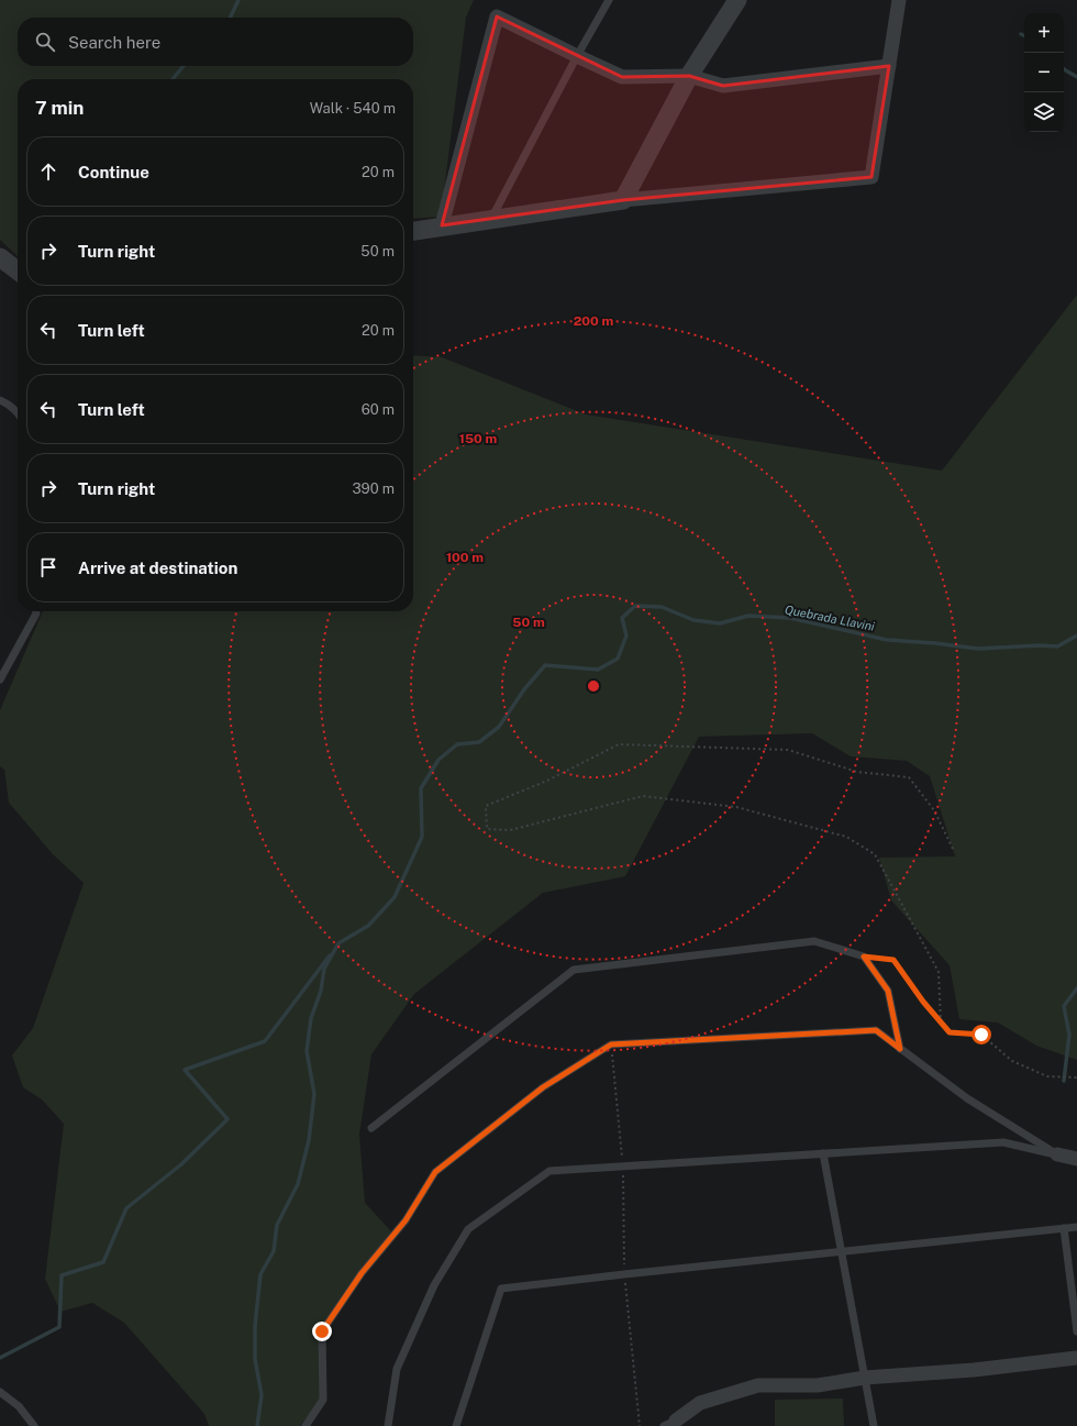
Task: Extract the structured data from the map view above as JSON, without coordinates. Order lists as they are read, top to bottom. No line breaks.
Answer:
{"water":["Quebrada Llavini"],"page":{"map_buttons":["+","−"],"search":"Search here","heading":["7 min","Walk · 540 m"],"list":[["Continue","20 m"],["Turn right","50 m"],["Turn left","20 m"],["Turn left","60 m"],["Turn right","390 m"],"Arrive at destination"]},"rings":["200 m","150 m","100 m","50 m"]}
